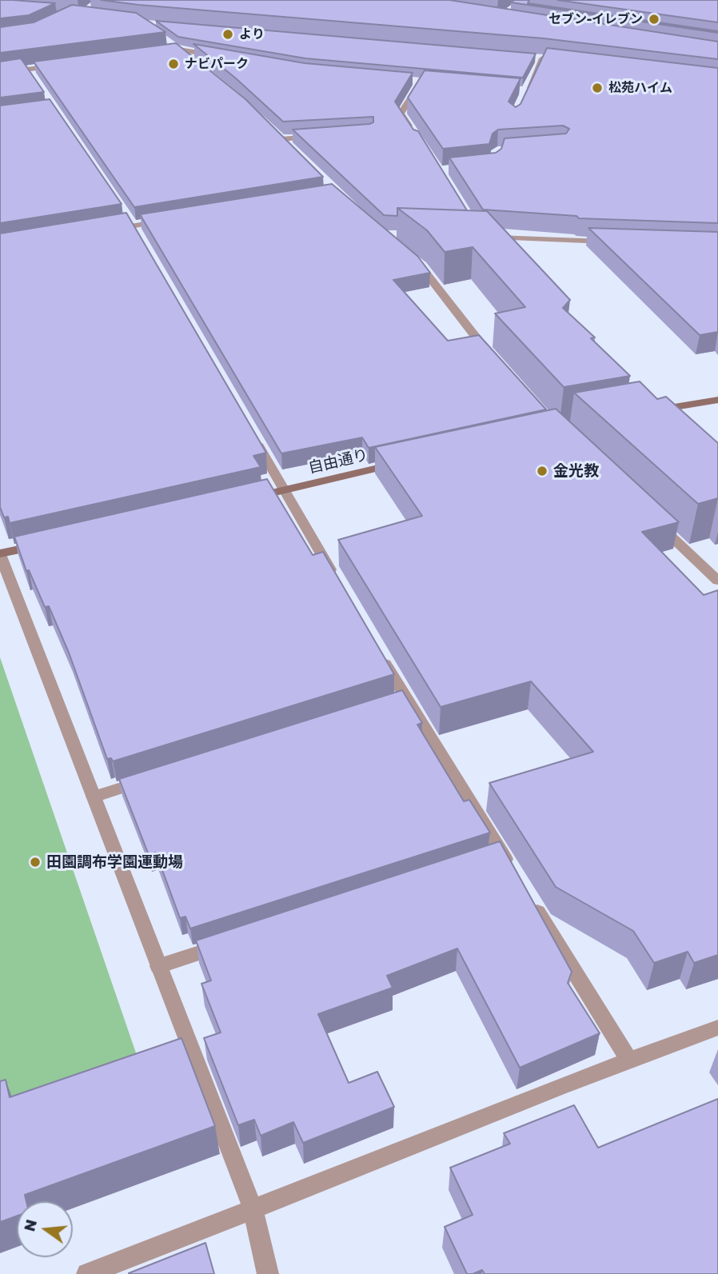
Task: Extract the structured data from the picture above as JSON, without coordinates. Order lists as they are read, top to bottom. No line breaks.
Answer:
{"streets":{"street":["自由通り"]},"places":["セブン-イレブン","より","ナビパーク","松苑ハイム","金光教","田園調布学園運動場"],"north":"left"}
